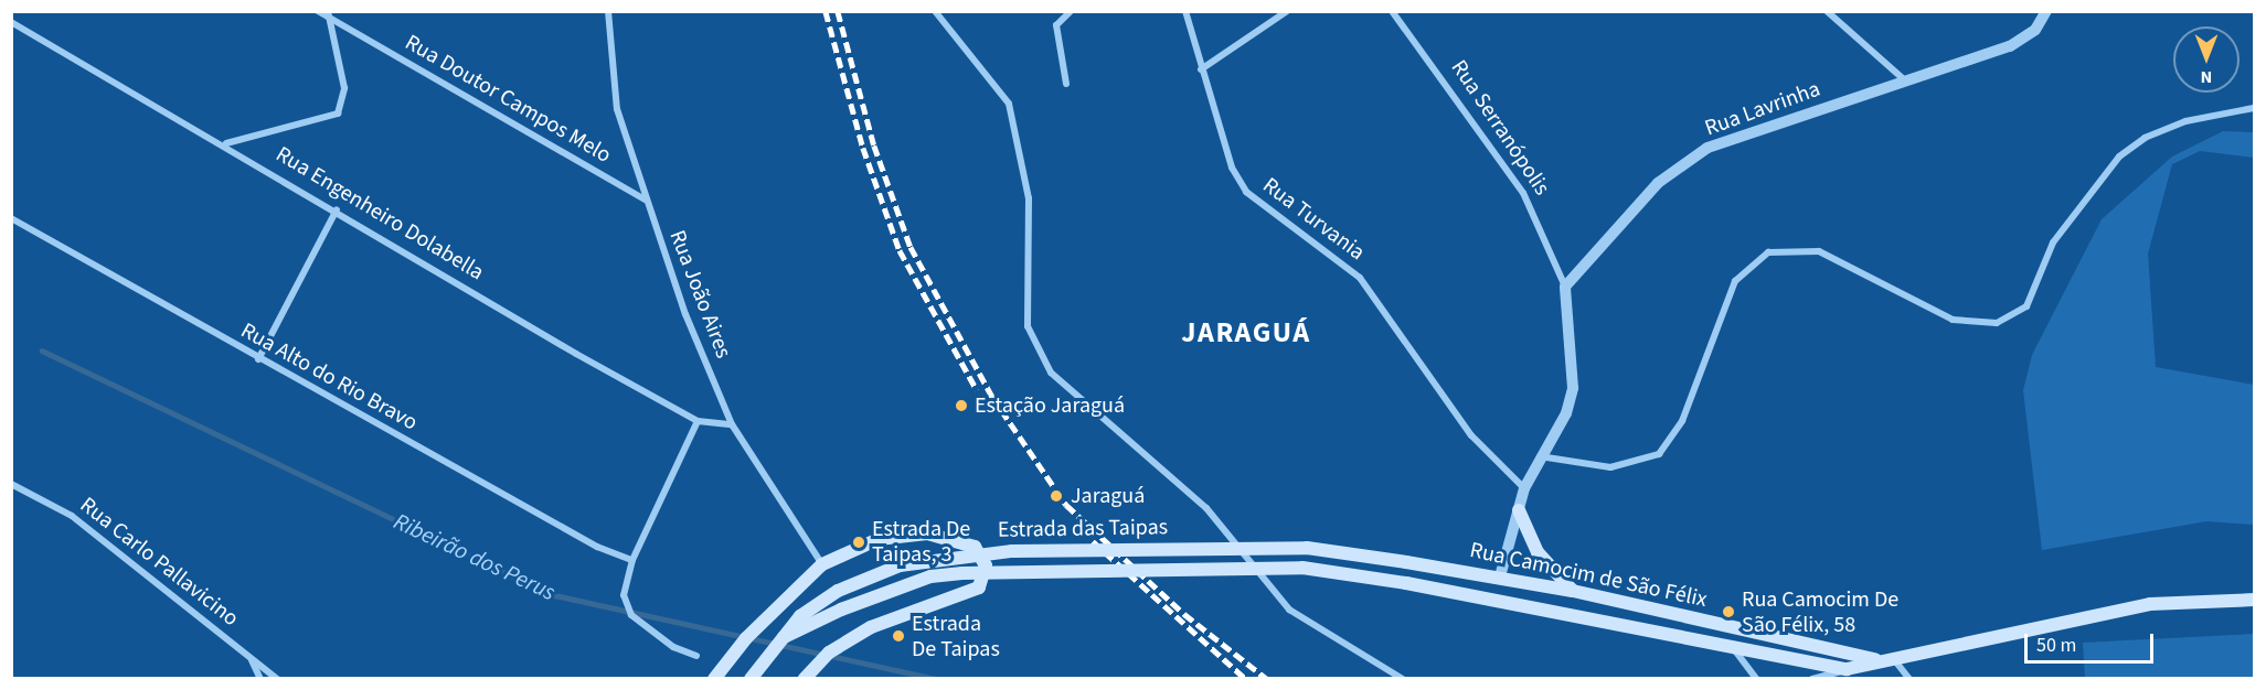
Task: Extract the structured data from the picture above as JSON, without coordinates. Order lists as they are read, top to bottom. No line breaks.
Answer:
{"streets":{"main road":["Estrada das Taipas","Rua Camocim de São Félix"],"street":["Rua Doutor Campos Melo","Rua Lavrinha","Rua Serranópolis","Rua Engenheiro Dolabella","Rua Turvania","Rua João Aires","Rua Alto do Rio Bravo","Rua Carlo Pallavicino"]},"crossings":[["Rua Doutor Campos Melo","Rua João Aires"],["Rua Lavrinha","Rua Serranópolis"],["Rua Serranópolis","Rua Turvania"],["Rua Serranópolis","Rua Camocim de São Félix"],["Rua Engenheiro Dolabella","Rua João Aires"],["Estrada das Taipas","Rua Camocim de São Félix"]],"districts":["JARAGUÁ"],"water":["Ribeirão dos Perus"],"places":["Estação Jaraguá","Jaraguá","Estrada De Taipas, 3","Rua Camocim De São Félix, 58","Estrada De Taipas"],"scale_bar":"50 m","north":"bottom"}
